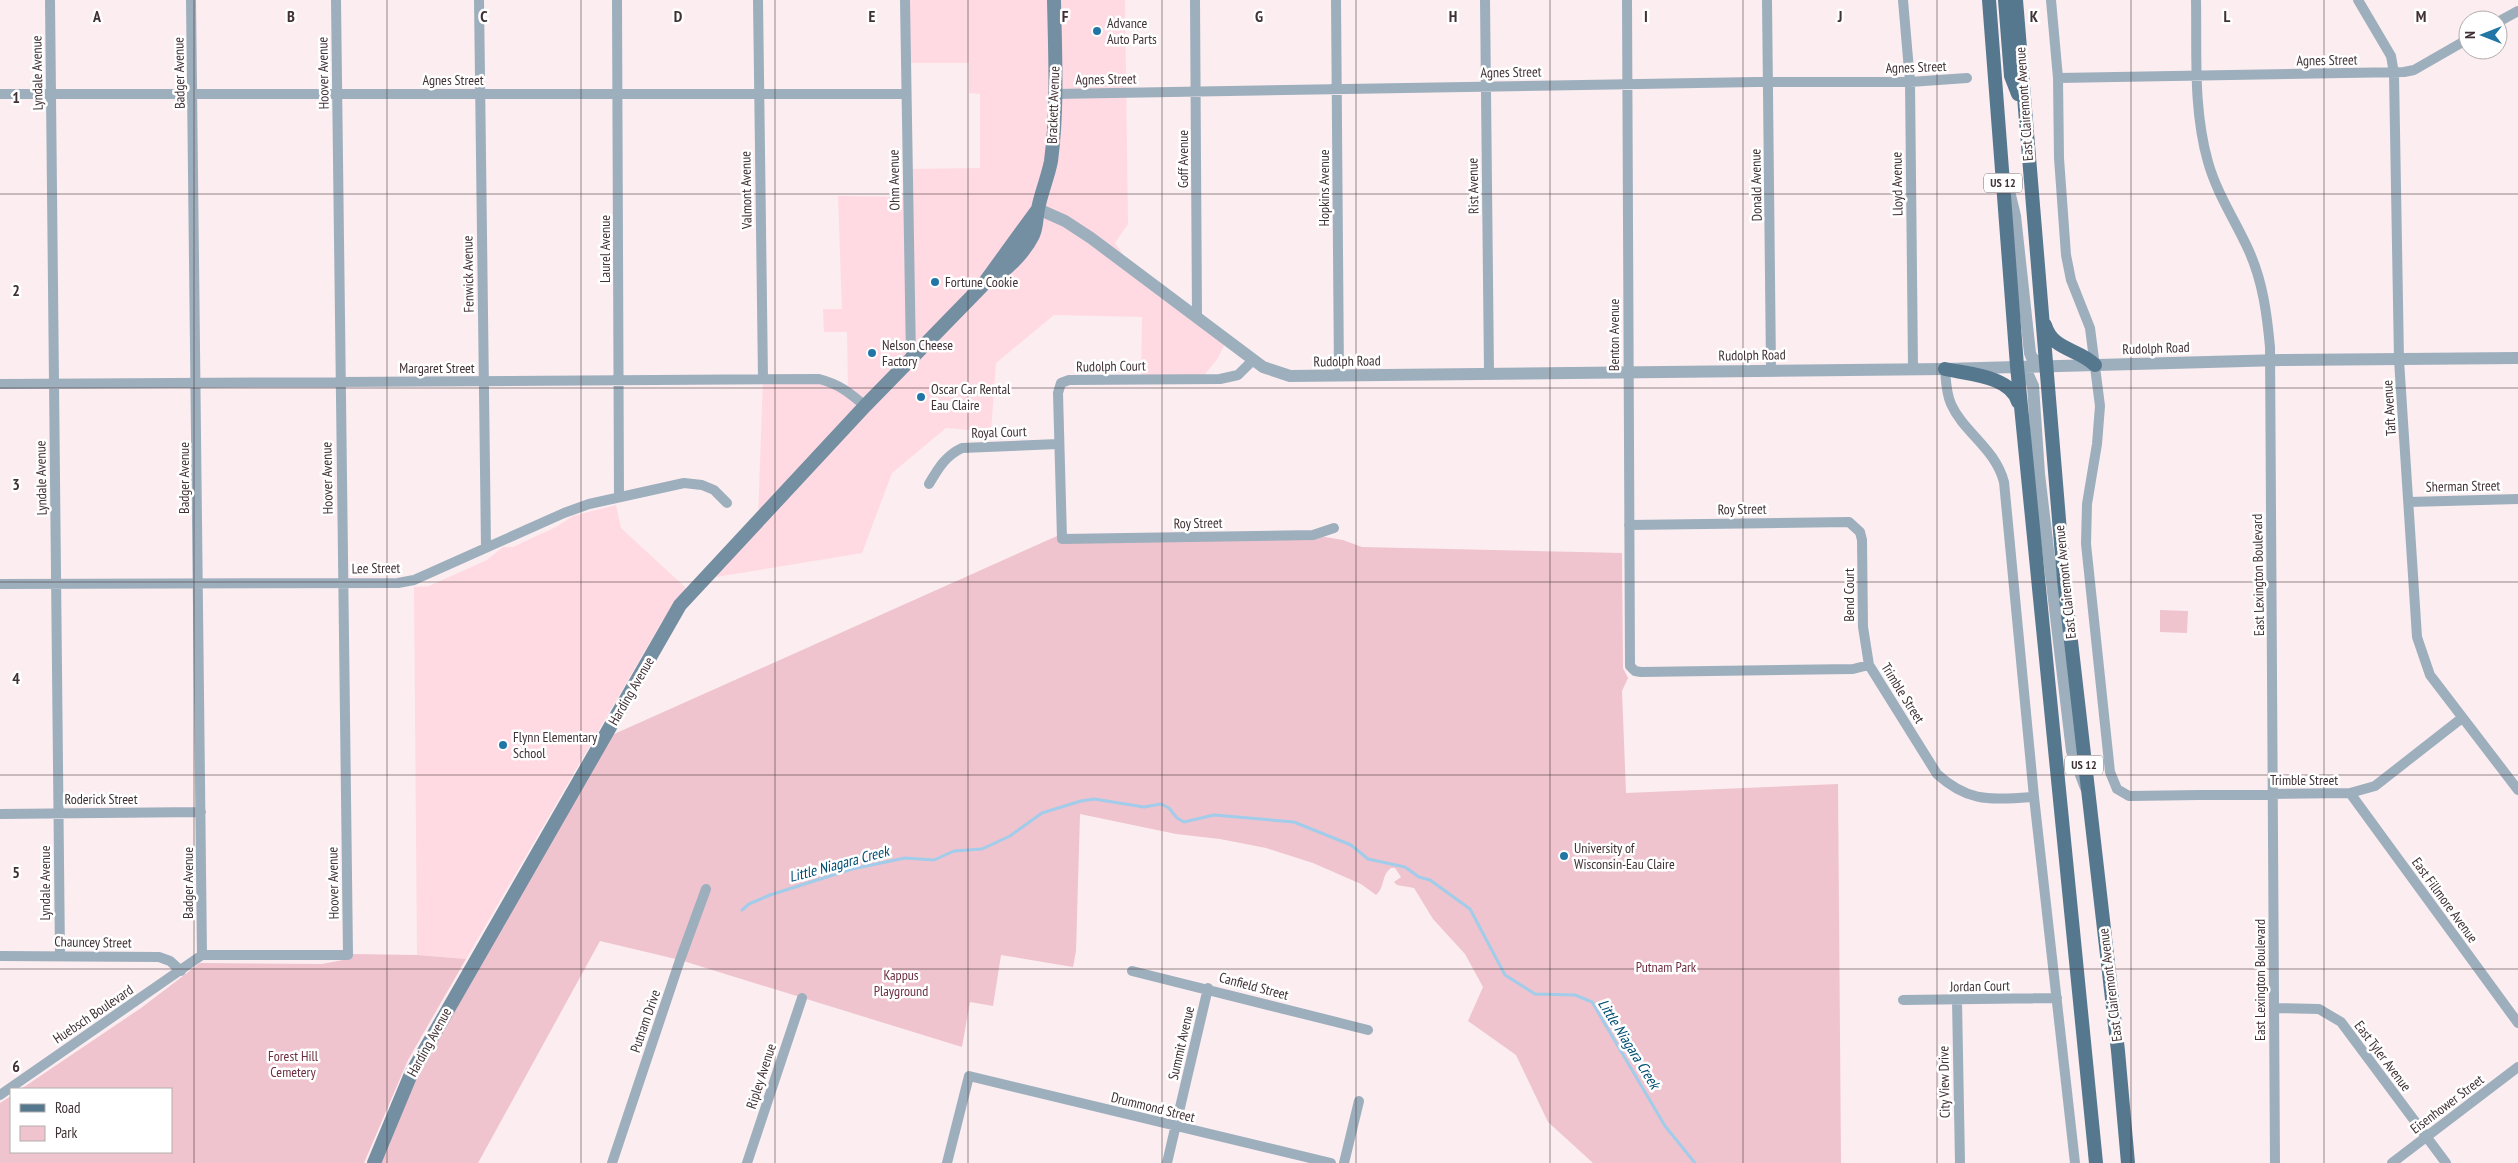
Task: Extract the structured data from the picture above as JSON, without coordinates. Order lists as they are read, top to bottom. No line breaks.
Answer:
{"streets":{"main road":["East Clairemont Avenue","Brackett Avenue","US 12","Harding Avenue"],"street":["Agnes Street","Lyndale Avenue","Badger Avenue","Hoover Avenue","Goff Avenue","Ohm Avenue","Lloyd Avenue","Donald Avenue","Rist Avenue","Hopkins Avenue","Valmont Avenue","Laurel Avenue","Fenwick Avenue","Benton Avenue","Rudolph Road","Rudolph Court","Margaret Street","Taft Avenue","Royal Court","Sherman Street","Roy Street","Lee Street","East Lexington Boulevard","Bend Court","Trimble Street","Roderick Street","East Fillmore Avenue","Chauncey Street","Canfield Street","Jordan Court","Huebsch Boulevard","Putnam Drive","Summit Avenue","East Tyler Avenue","Ripley Avenue","City View Drive","Eisenhower Street","Drummond Street"]},"crossings":[["Agnes Street","Lyndale Avenue"],["Agnes Street","Badger Avenue"],["Agnes Street","Hoover Avenue"],["Agnes Street","Brackett Avenue"],["Agnes Street","Goff Avenue"],["Agnes Street","Ohm Avenue"],["Agnes Street","Lloyd Avenue"],["Agnes Street","Donald Avenue"],["Agnes Street","Rist Avenue"],["Agnes Street","Hopkins Avenue"],["Agnes Street","Valmont Avenue"],["Agnes Street","Laurel Avenue"],["Agnes Street","Fenwick Avenue"],["Agnes Street","Benton Avenue"],["Agnes Street","Taft Avenue"],["Agnes Street","East Lexington Boulevard"],["Lyndale Avenue","Margaret Street"],["Lyndale Avenue","Lee Street"],["Lyndale Avenue","Roderick Street"],["Lyndale Avenue","Chauncey Street"],["Badger Avenue","Hoover Avenue"],["Badger Avenue","Margaret Street"],["Badger Avenue","Lee Street"],["Badger Avenue","Roderick Street"],["Badger Avenue","Huebsch Boulevard"],["Hoover Avenue","Margaret Street"],["Hoover Avenue","Lee Street"],["Hoover Avenue","Huebsch Boulevard"],["East Clairemont Avenue","Rudolph Road"],["Brackett Avenue","Rudolph Road"],["Brackett Avenue","Harding Avenue"],["Goff Avenue","Rudolph Road"],["Ohm Avenue","Harding Avenue"],["Lloyd Avenue","Rudolph Road"],["Donald Avenue","Rudolph Road"],["Rist Avenue","Rudolph Road"],["Hopkins Avenue","Rudolph Road"],["Valmont Avenue","Margaret Street"],["Laurel Avenue","Margaret Street"],["Laurel Avenue","Lee Street"],["Fenwick Avenue","Margaret Street"],["Fenwick Avenue","Lee Street"],["Benton Avenue","Rudolph Road"],["Benton Avenue","Roy Street"],["Benton Avenue","Trimble Street"],["Rudolph Road","Rudolph Court"],["Rudolph Road","Taft Avenue"],["Rudolph Road","East Lexington Boulevard"],["Rudolph Road","Harding Avenue"],["Rudolph Road","Trimble Street"],["Rudolph Court","Royal Court"],["Rudolph Court","Roy Street"],["Margaret Street","Harding Avenue"],["Taft Avenue","Sherman Street"],["Taft Avenue","Trimble Street"],["Roy Street","Bend Court"],["East Lexington Boulevard","Trimble Street"],["East Lexington Boulevard","East Tyler Avenue"],["Bend Court","Trimble Street"],["Trimble Street","East Fillmore Avenue"],["Chauncey Street","Huebsch Boulevard"],["Canfield Street","Summit Avenue"],["Jordan Court","City View Drive"],["Summit Avenue","Drummond Street"],["East Tyler Avenue","Eisenhower Street"]],"water":["Little Niagara Creek"],"parks":["Putnam Park","Kappus Playground","Forest Hill Cemetery"],"places":["Advance Auto Parts","Fortune Cookie","Nelson Cheese Factory","Oscar Car Rental Eau Claire","Flynn Elementary School","University of Wisconsin-Eau Claire"],"legend":["Road","Park"],"north":"left","grid":{"columns":["A","B","C","D","E","F","G","H","I","J","K","L","M"],"rows":["1","2","3","4","5","6"]}}
